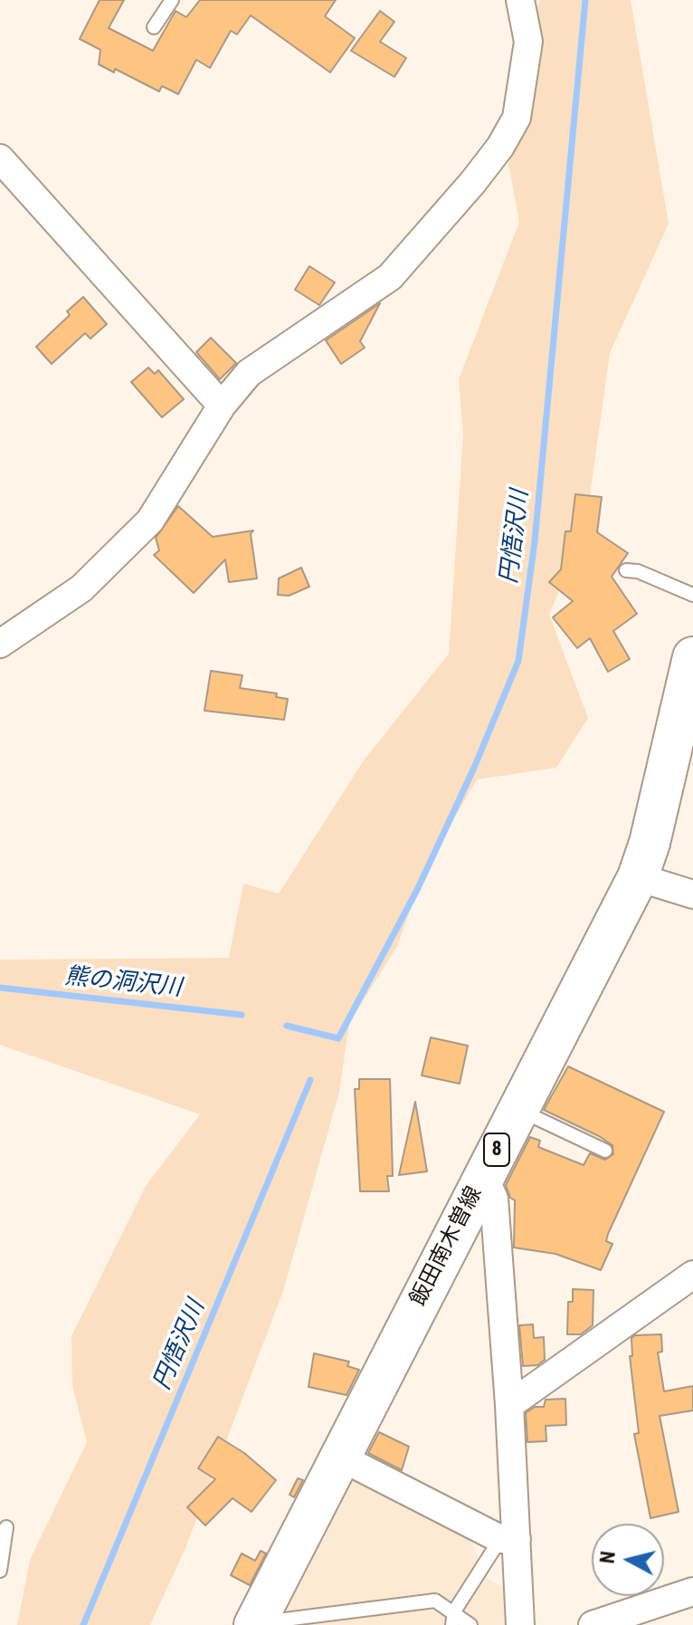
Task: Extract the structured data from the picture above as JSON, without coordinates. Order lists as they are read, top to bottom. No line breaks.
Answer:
{"streets":{"main road":["8","飯田南木曽線"]},"water":["円悟沢川","熊の洞沢川"],"north":"left"}
